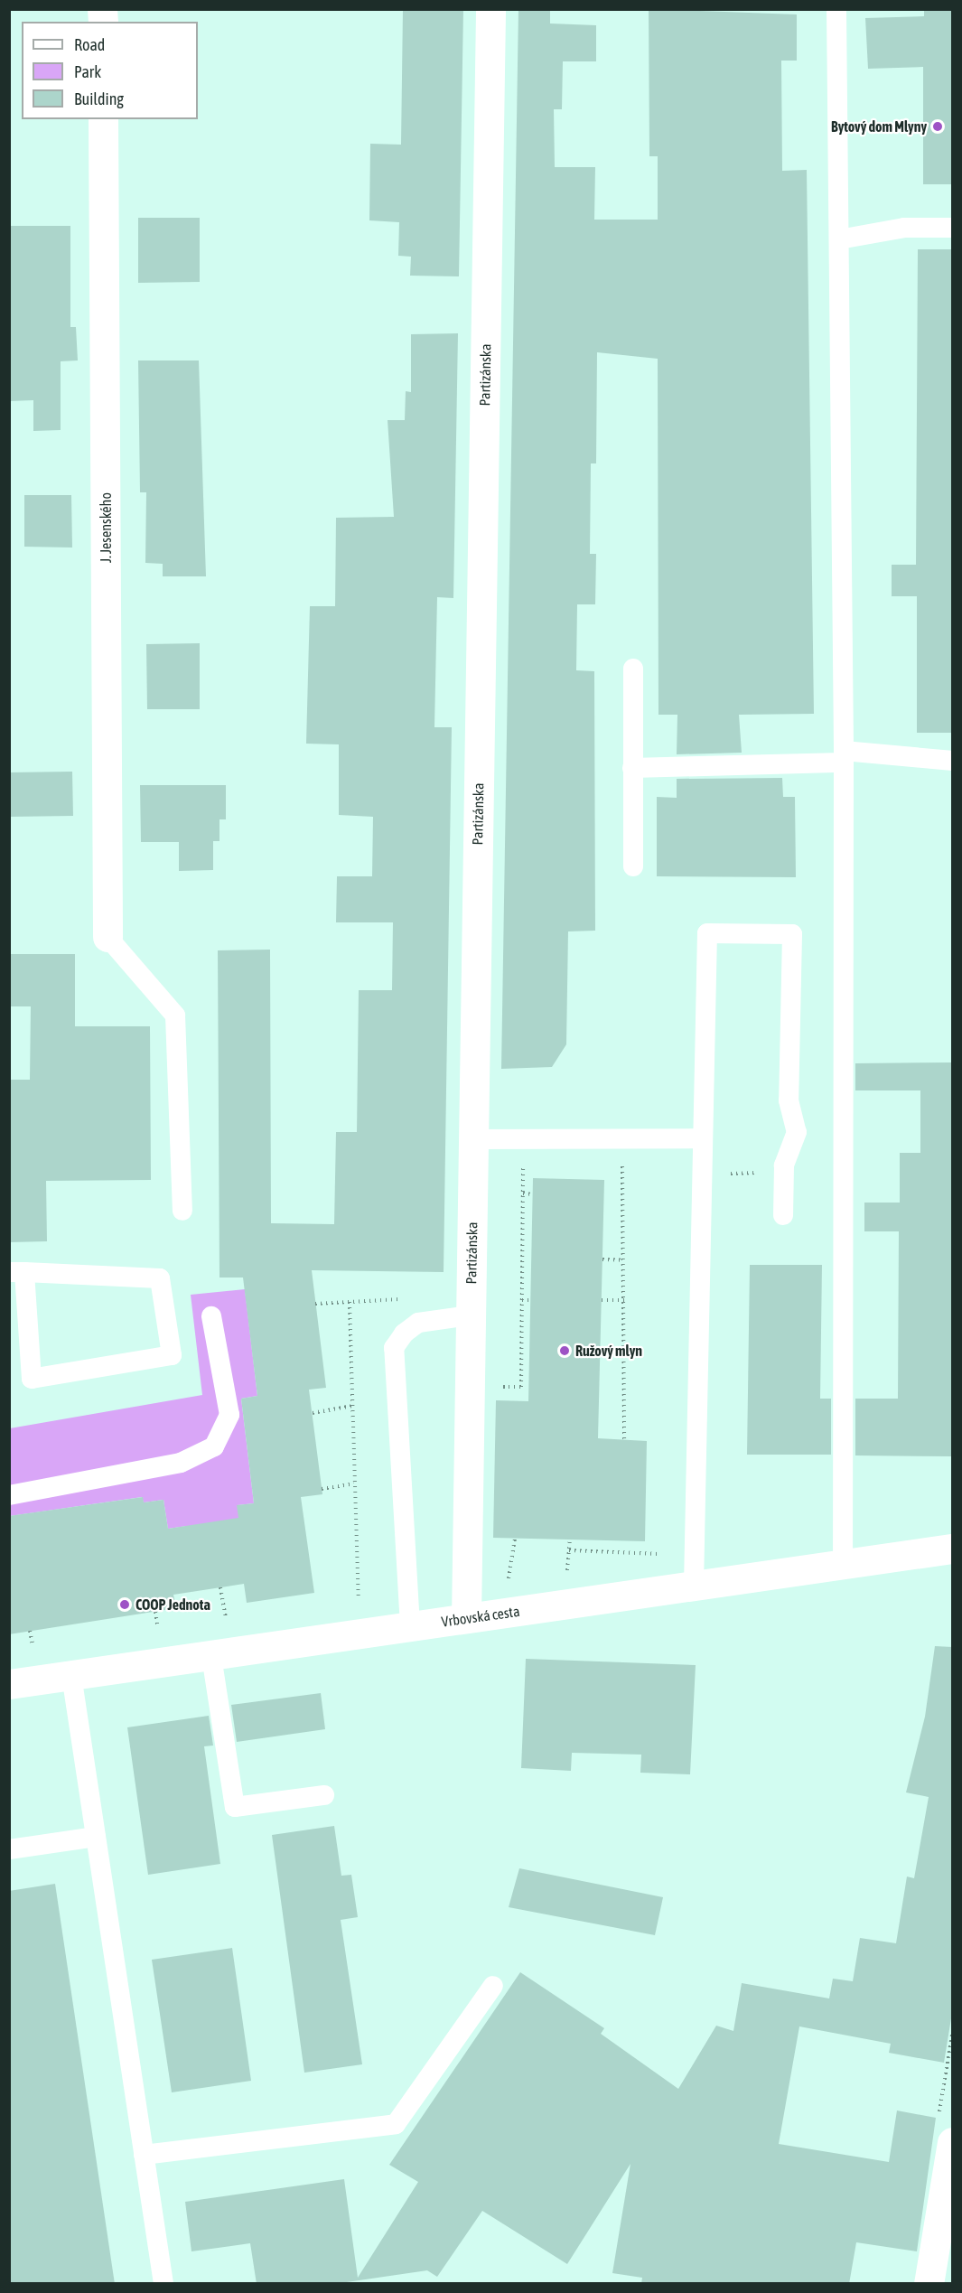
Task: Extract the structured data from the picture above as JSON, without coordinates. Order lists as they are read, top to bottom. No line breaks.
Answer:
{"streets":{"street":["Partizánska","J. Jesenského","Vrbovská cesta"]},"crossings":[["Partizánska","Vrbovská cesta"]],"places":["Bytový dom Mlyny","Ružový mlyn","COOP Jednota"],"legend":["Road","Park","Building"]}
